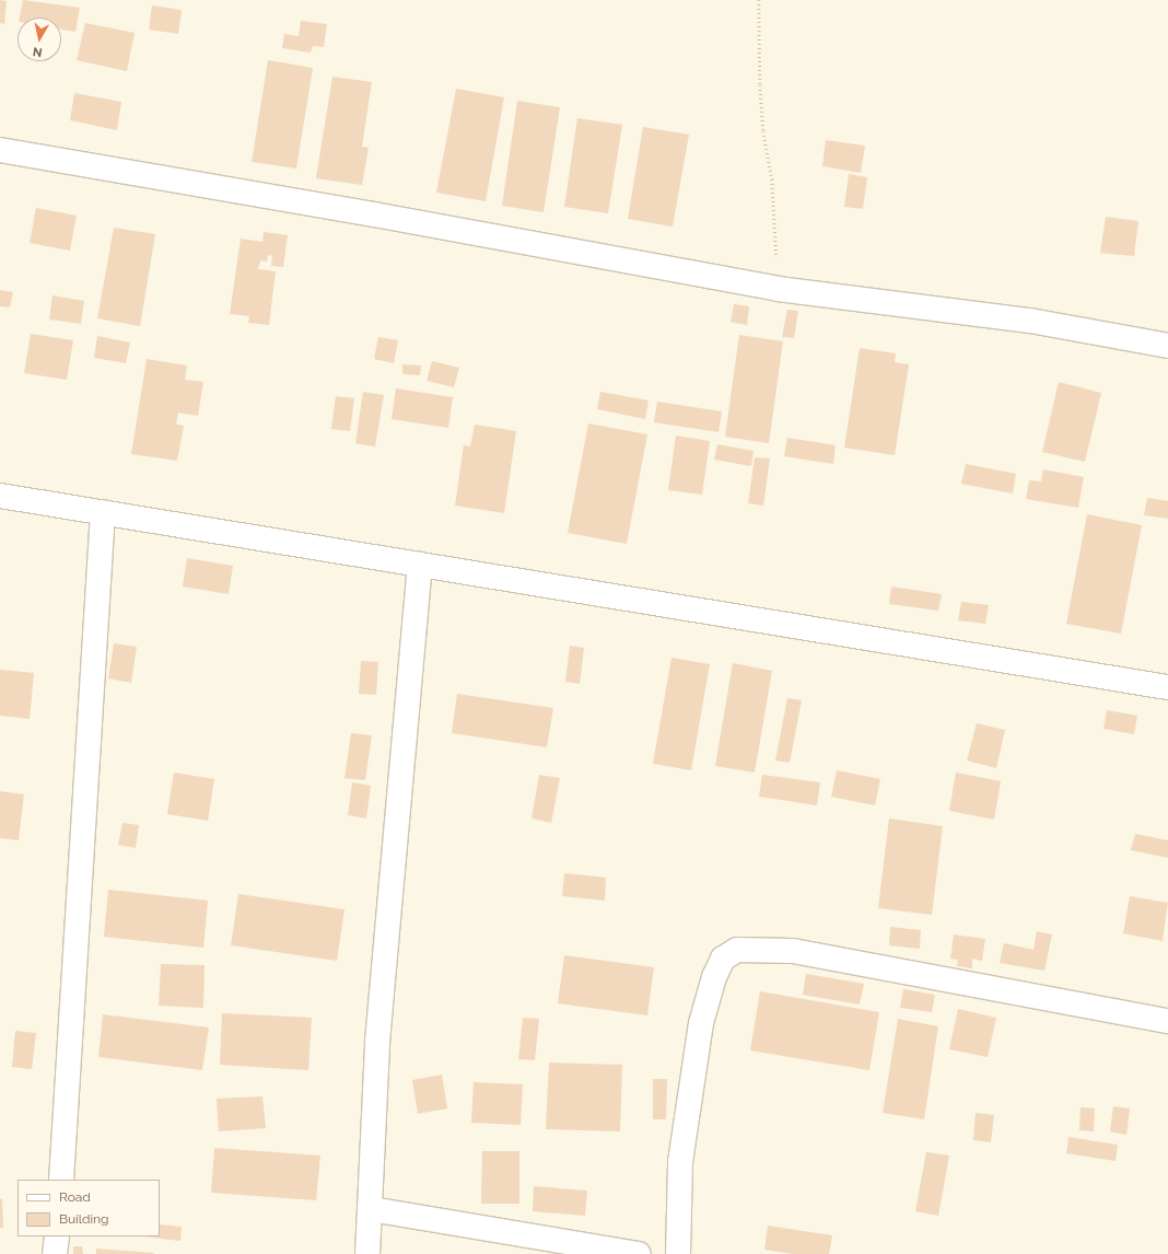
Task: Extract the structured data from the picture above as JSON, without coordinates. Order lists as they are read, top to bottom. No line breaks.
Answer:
{"legend":["Road","Building"],"north":"bottom"}
